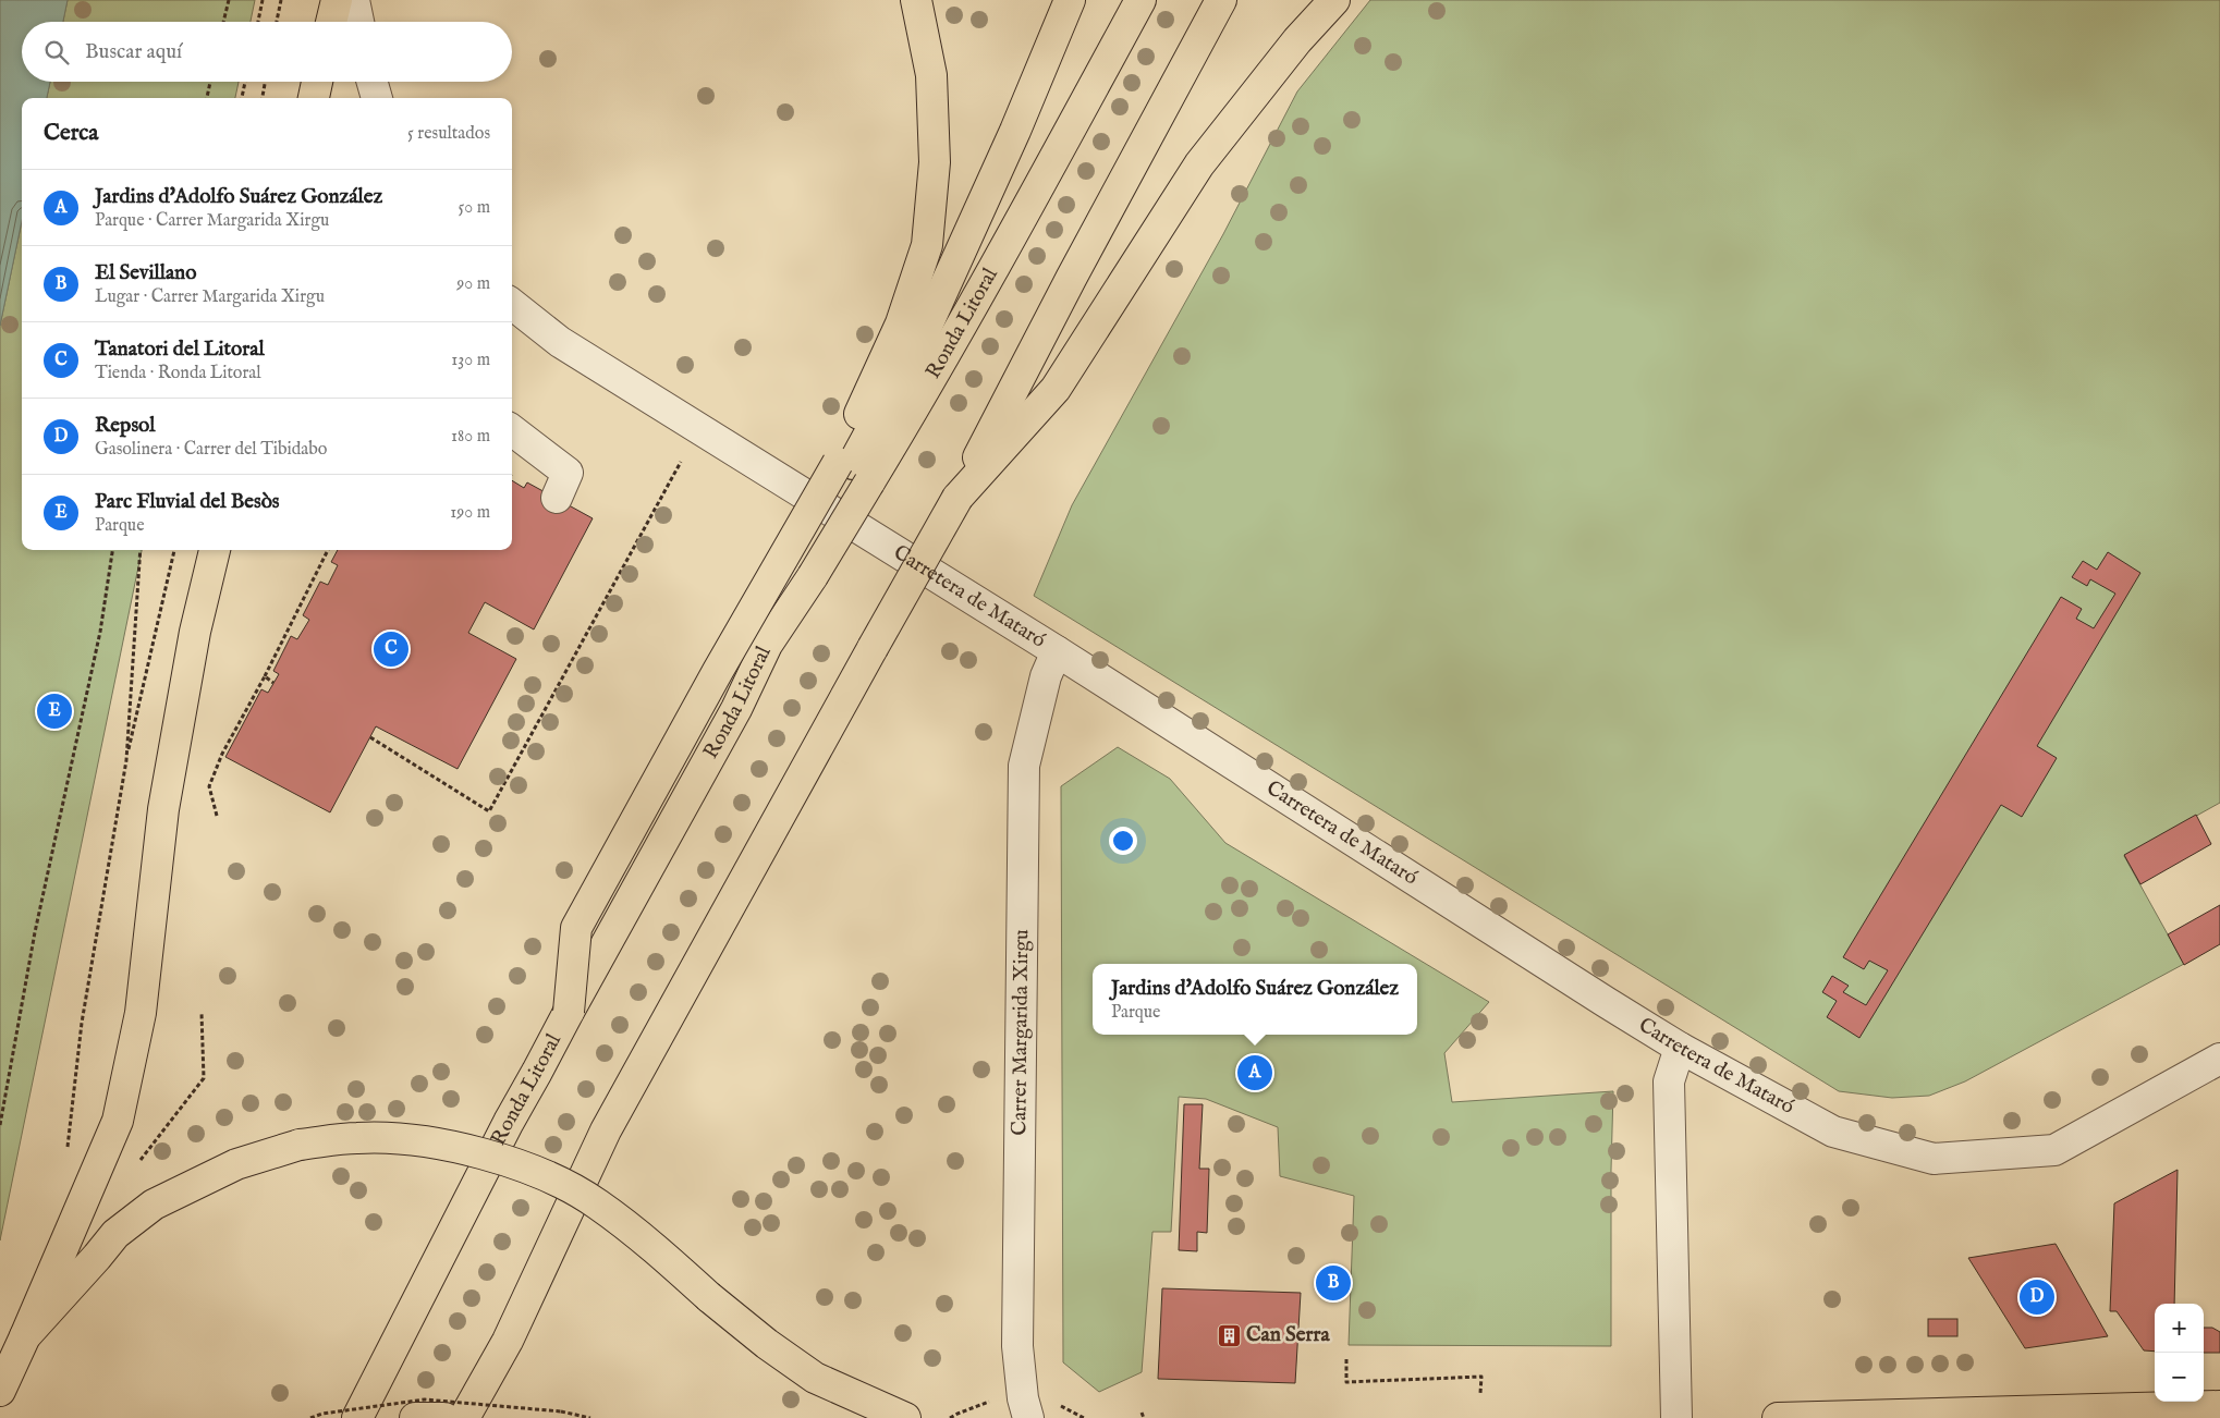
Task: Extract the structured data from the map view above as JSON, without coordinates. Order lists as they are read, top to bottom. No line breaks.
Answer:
{"streets":{"main road":["Ronda Litoral"],"street":["Carretera de Mataró","Carrer Margarida Xirgu"]},"crossings":[["Carretera de Mataró","Carrer Margarida Xirgu"]],"places":{"building":["Can Serra"]},"page":{"search":"Buscar aquí","heading":["Cerca","5 resultados"],"list":[{"mark":"A","name":"Jardins d'Adolfo Suárez González","note":"Parque · Carrer Margarida Xirgu","value":"50 m"},{"mark":"B","name":"El Sevillano","note":"Lugar · Carrer Margarida Xirgu","value":"90 m"},{"mark":"C","name":"Tanatori del Litoral","note":"Tienda · Ronda Litoral","value":"130 m"},{"mark":"D","name":"Repsol","note":"Gasolinera · Carrer del Tibidabo","value":"180 m"},{"mark":"E","name":"Parc Fluvial del Besòs","note":"Parque","value":"190 m"}],"pins":["C","E","A","B","D"],"popup":["Jardins d'Adolfo Suárez González","Parque"],"map_buttons":["+","−"]}}
